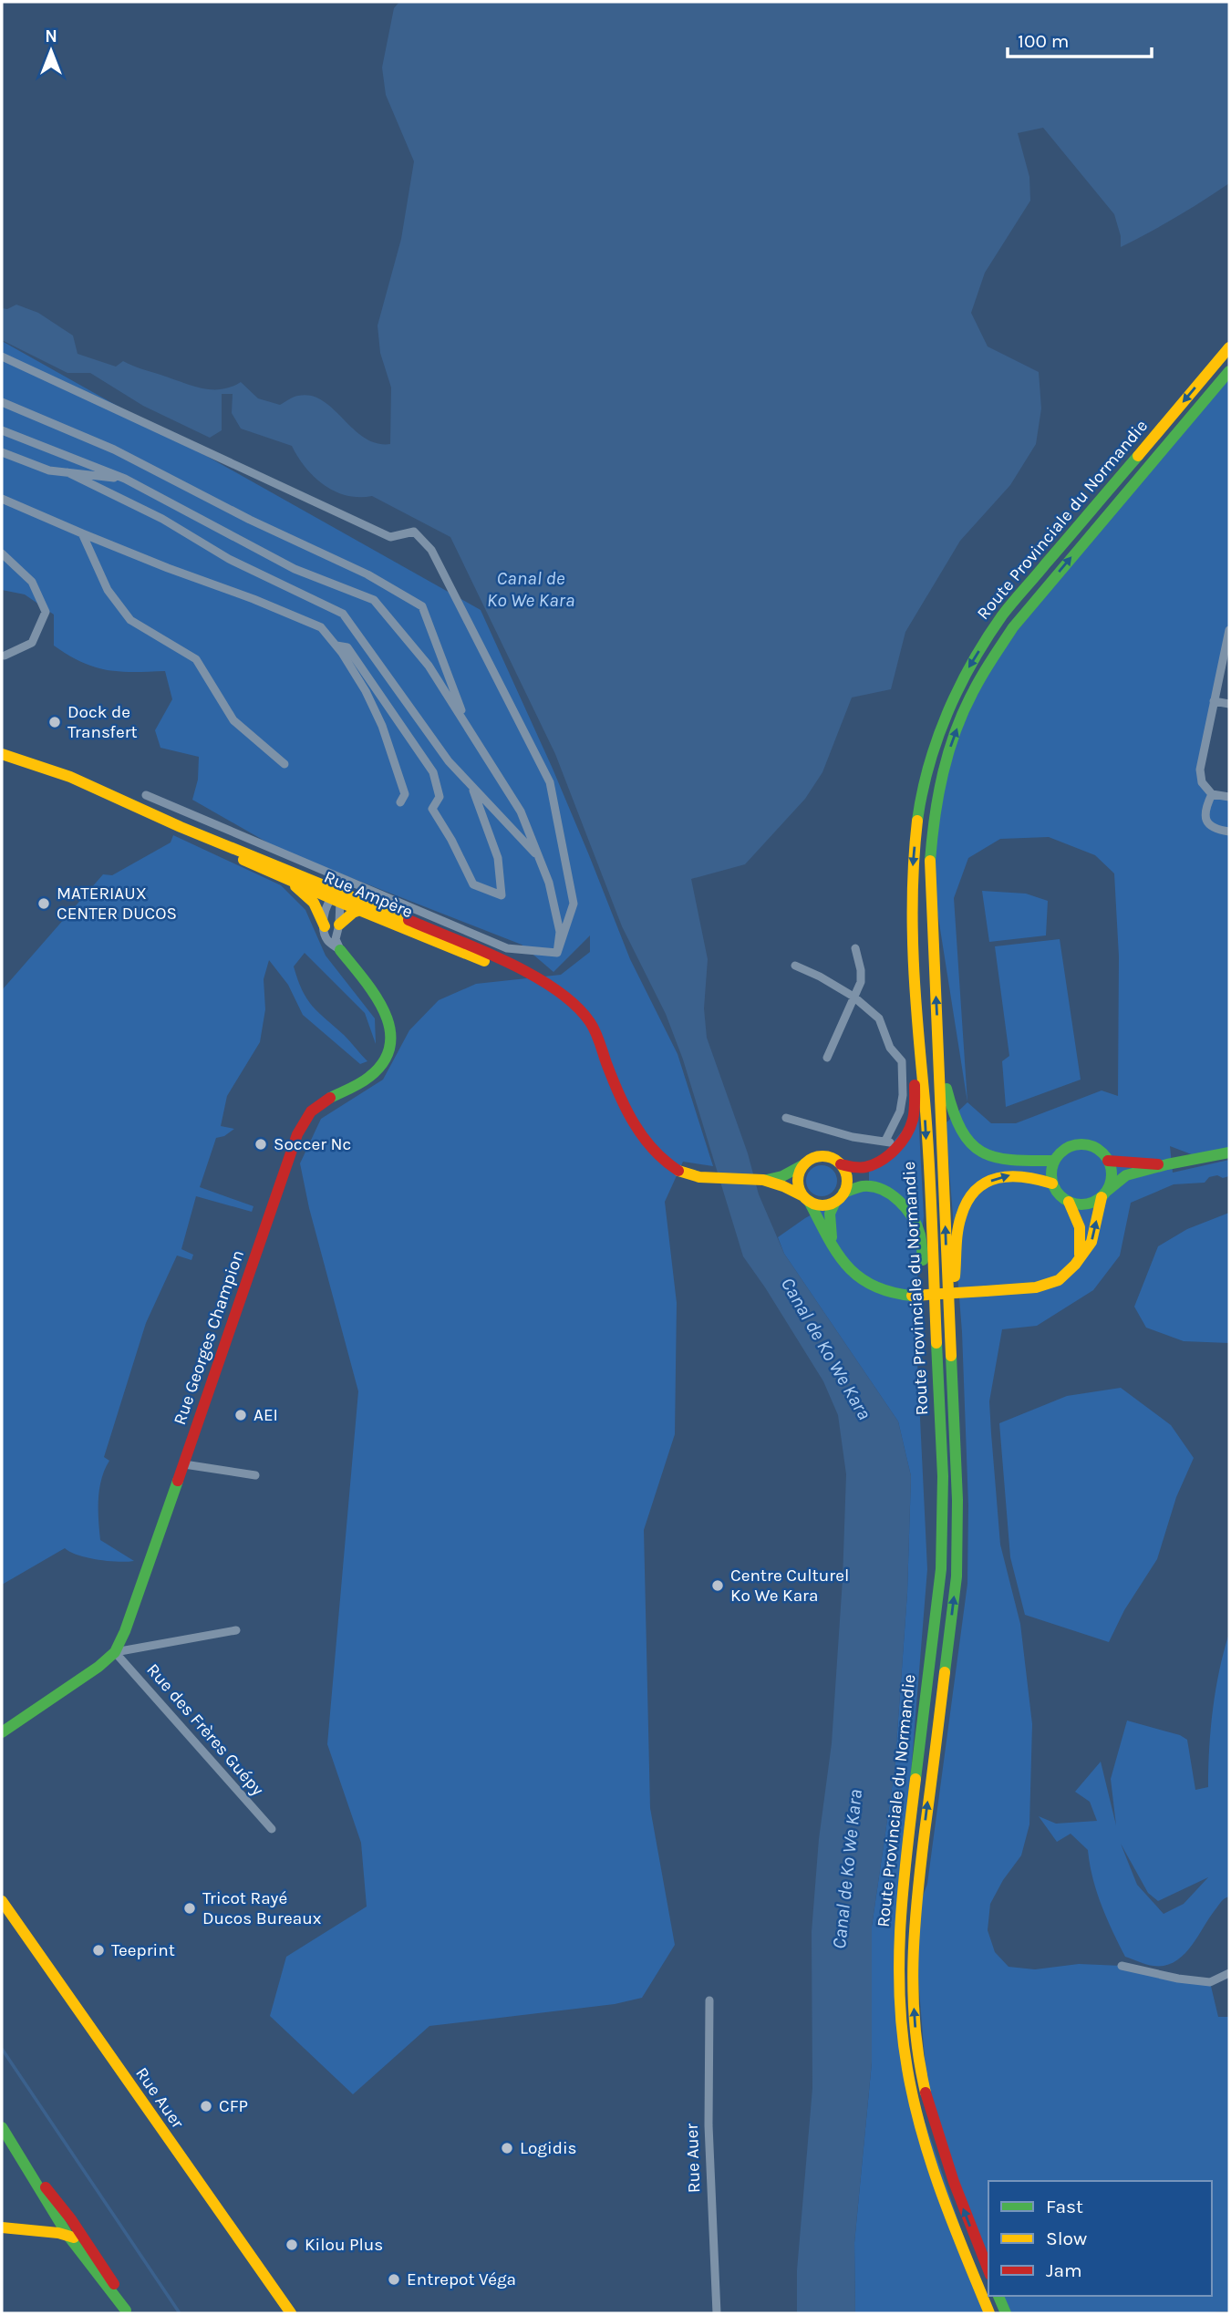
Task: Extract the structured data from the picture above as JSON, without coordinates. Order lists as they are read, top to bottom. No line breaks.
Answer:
{"streets":{"main road":["Route Provinciale du Normandie","Rue Ampère","Rue Georges Champion","Rue Auer"],"street":["Rue des Frères Guépy"]},"crossings":[["Rue Georges Champion","Rue des Frères Guépy"]],"water":["Canal de Ko We Kara"],"places":["Dock de Transfert","MATERIAUX CENTER DUCOS","Soccer Nc","AEI","Centre Culturel Ko We Kara","Tricot Rayé Ducos Bureaux","Teeprint","CFP","Logidis","Kilou Plus","Entrepot Véga"],"legend":["Fast","Slow","Jam"],"scale_bar":"100 m","north":"top"}
